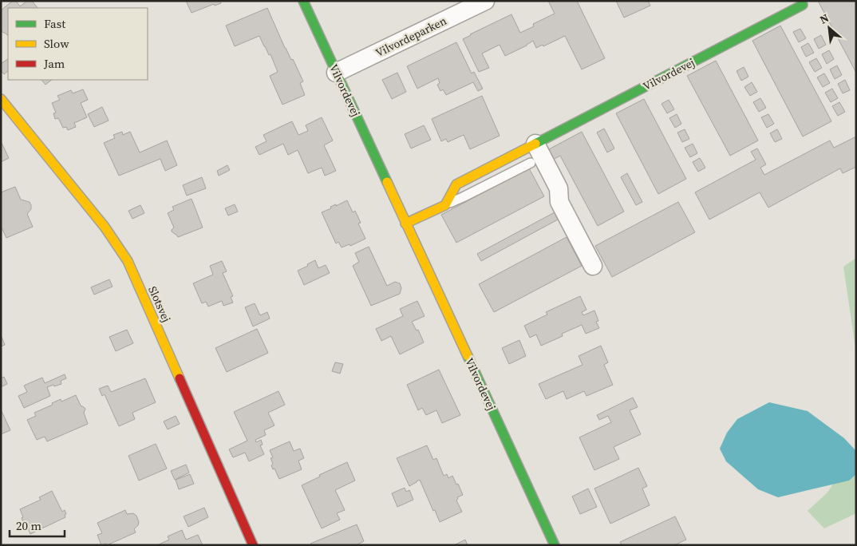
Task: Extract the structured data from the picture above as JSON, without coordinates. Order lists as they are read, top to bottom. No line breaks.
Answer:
{"streets":{"street":["Vilvordeparken","Vilvordevej","Slotsvej"]},"crossings":[["Vilvordeparken","Vilvordevej"]],"legend":["Fast","Slow","Jam"],"scale_bar":"20 m","north":"top left"}
